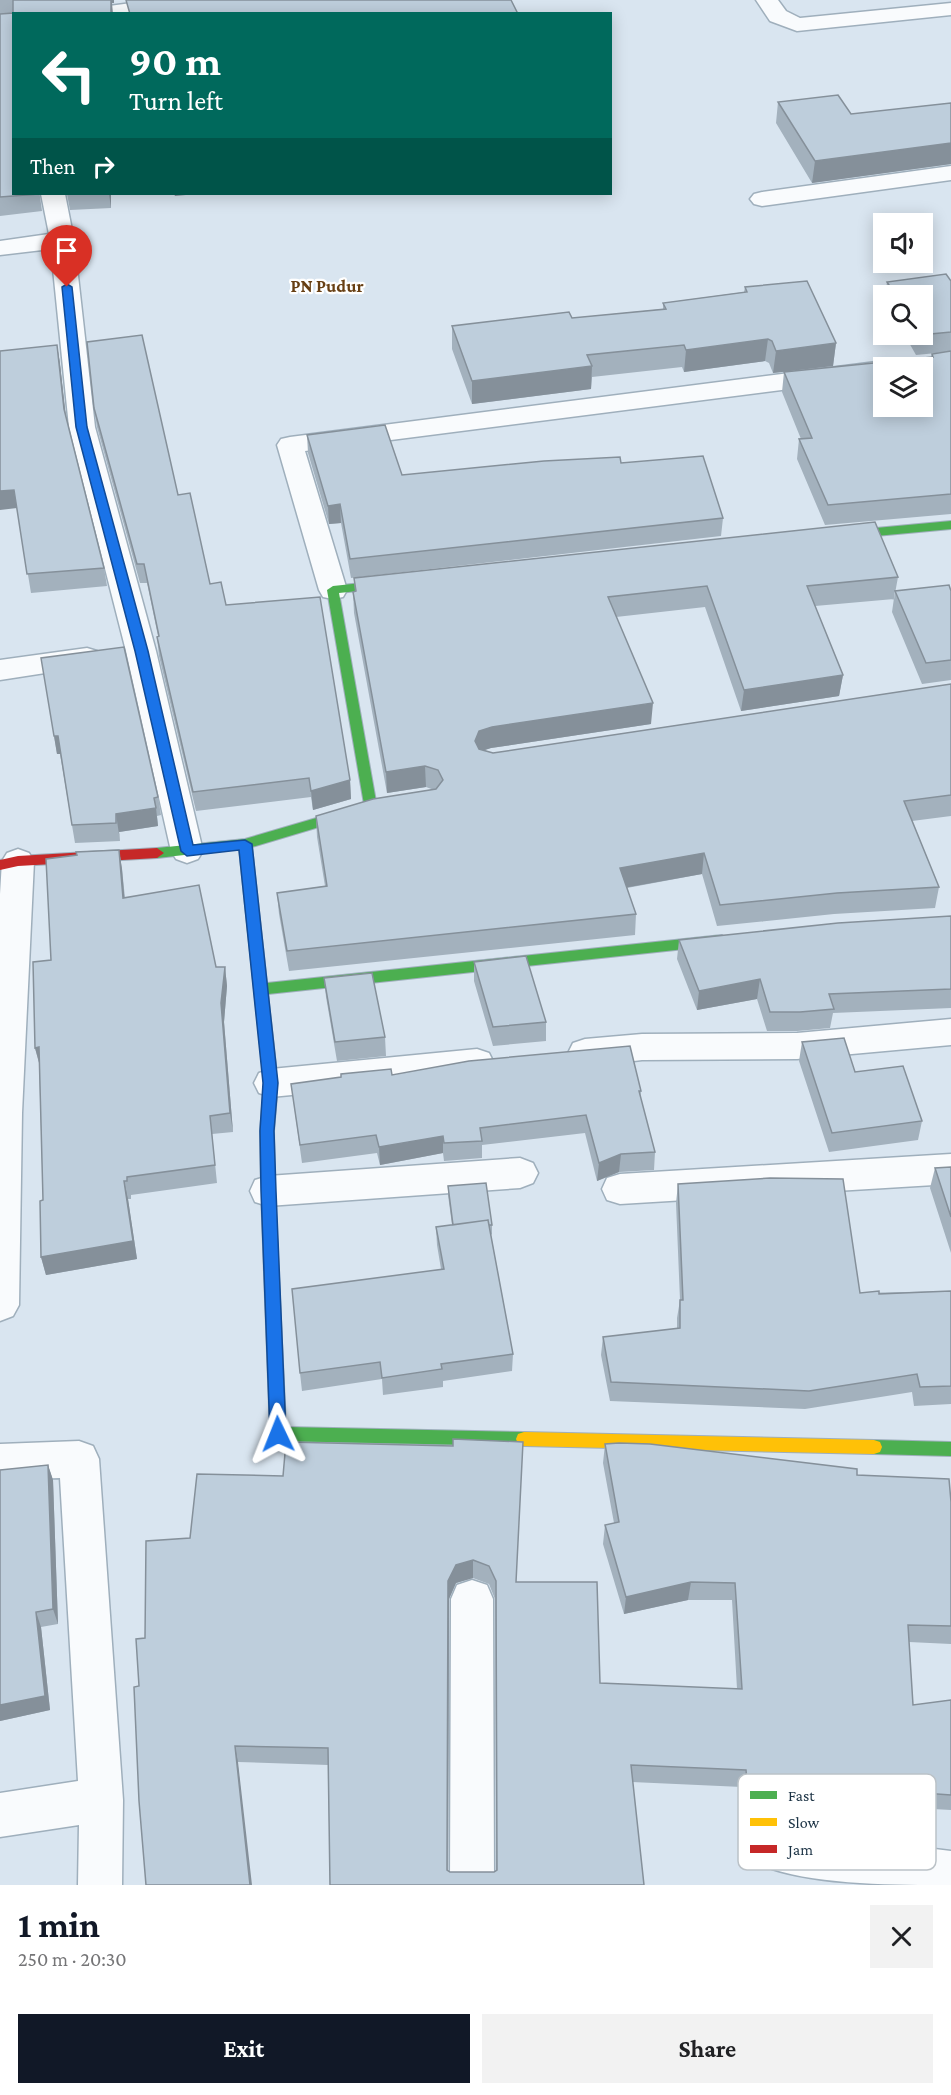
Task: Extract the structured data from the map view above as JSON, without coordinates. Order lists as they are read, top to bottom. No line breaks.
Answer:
{"districts":["PN Pudur"],"legend":["Fast","Slow","Jam"],"page":{"turn":["90 m","Turn left"],"then":"Then","heading":["1 min","250 m · 20:30"],"buttons":["Exit","Share"]}}
